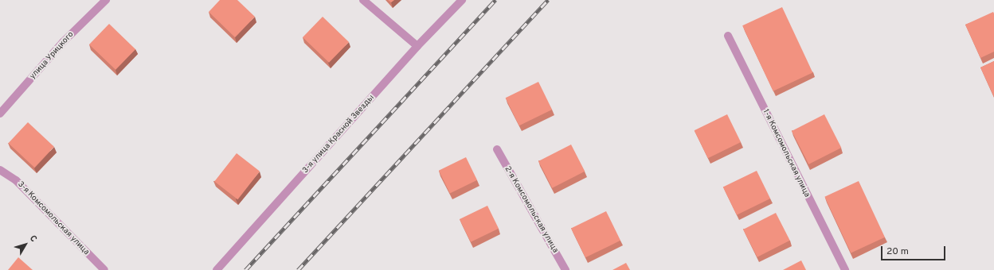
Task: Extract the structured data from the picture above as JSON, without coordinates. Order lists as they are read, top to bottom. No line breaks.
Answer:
{"streets":{"street":["улица Урицкого","3-я улица Красной Звезды","1-я Комсомольская улица","2-я Комсомольская улица","3-я Комсомольская улица"]},"scale_bar":"20 m","north":"top right"}
